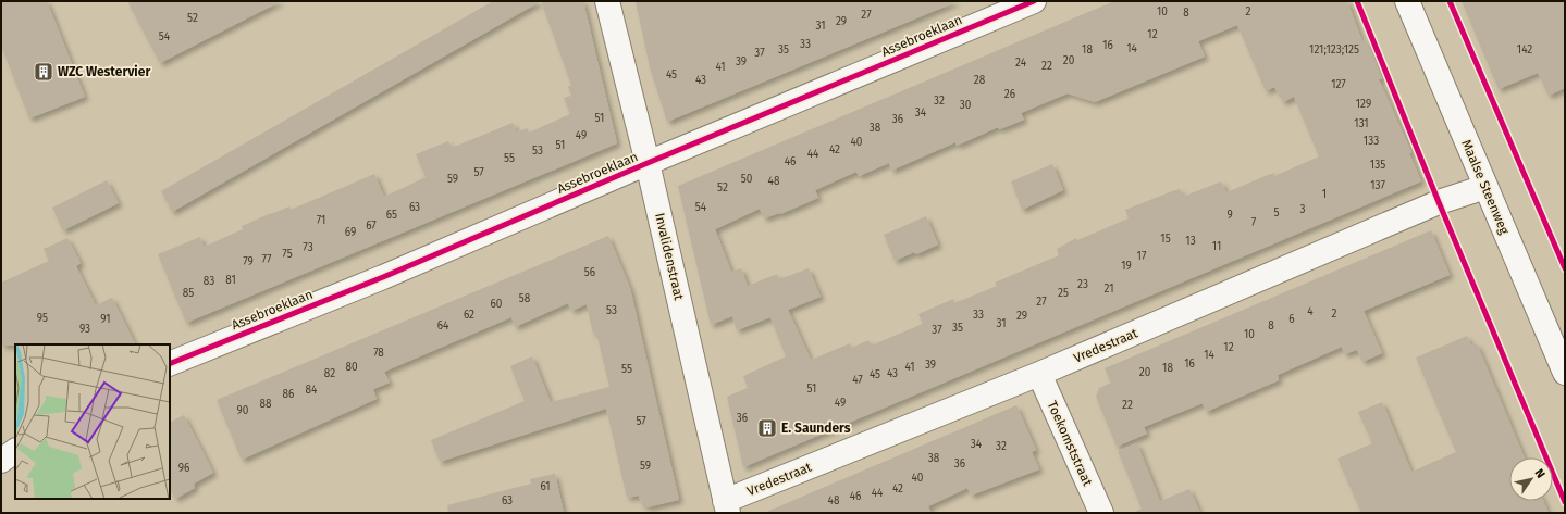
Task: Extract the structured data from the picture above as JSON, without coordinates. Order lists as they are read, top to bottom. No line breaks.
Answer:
{"streets":{"street":["Assebroeklaan","Maalse Steenweg","Invalidenstraat","Vredestraat","Toekomststraat"]},"crossings":[["Assebroeklaan","Invalidenstraat"],["Maalse Steenweg","Vredestraat"],["Invalidenstraat","Vredestraat"],["Vredestraat","Toekomststraat"]],"places":{"building":["WZC Westervier","E. Saunders"]},"house_numbers":["10","2","8","27","52","29","31","12","54","33","16","14","35","18","121;123;125","142","37","20","39","24","22","41","45","43","28","127","26","32","129","30","34","51","36","131","38","49","133","40","51","42","53","44","55","46","135","57","59","50","48","137","52","1","63","54","3","5","65","9","71","7","67","69","15","13","11","73","75","17","77","79","19","56","81","83","23","21","85","25","58","27","60","53","4","2","62","33","29","95","91","6","31","64","8","35","93","37","10","12","78","14","16","39","80","41","18","55","20","82","43","45","47","51","84","86","49","88","22","90","36","57","34","32","38","36","59","96","40","61","42","44","46","63","48"],"north":"top right"}
